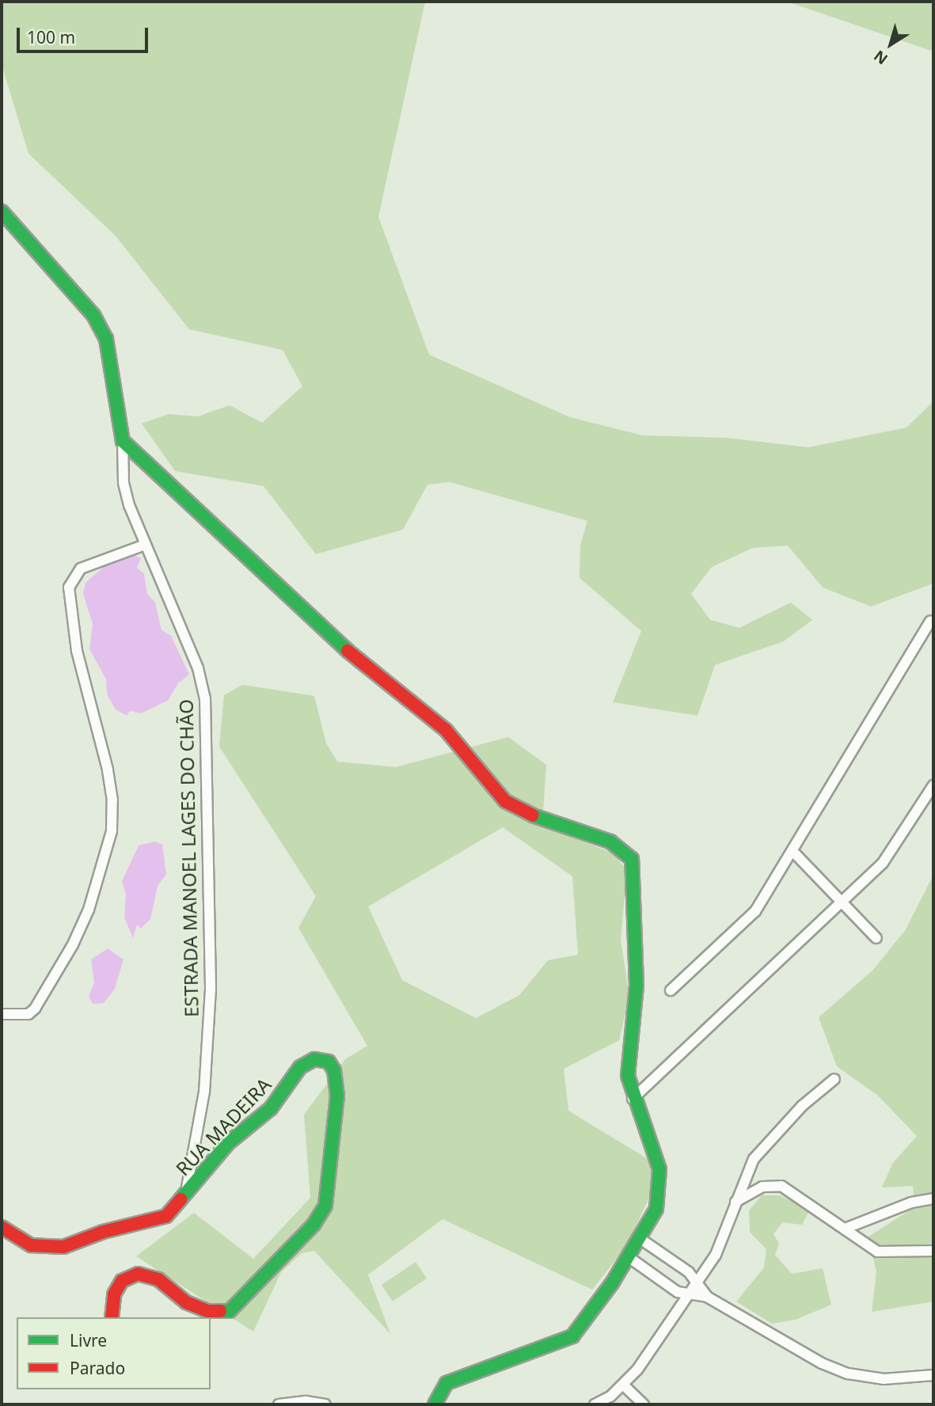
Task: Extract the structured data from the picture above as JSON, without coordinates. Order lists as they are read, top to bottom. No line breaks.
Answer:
{"streets":{"street":["ESTRADA MANOEL LAGES DO CHÃO","RUA MADEIRA"]},"crossings":[["ESTRADA MANOEL LAGES DO CHÃO","RUA MADEIRA"]],"legend":["Livre","Parado"],"scale_bar":"100 m","north":"bottom left"}
